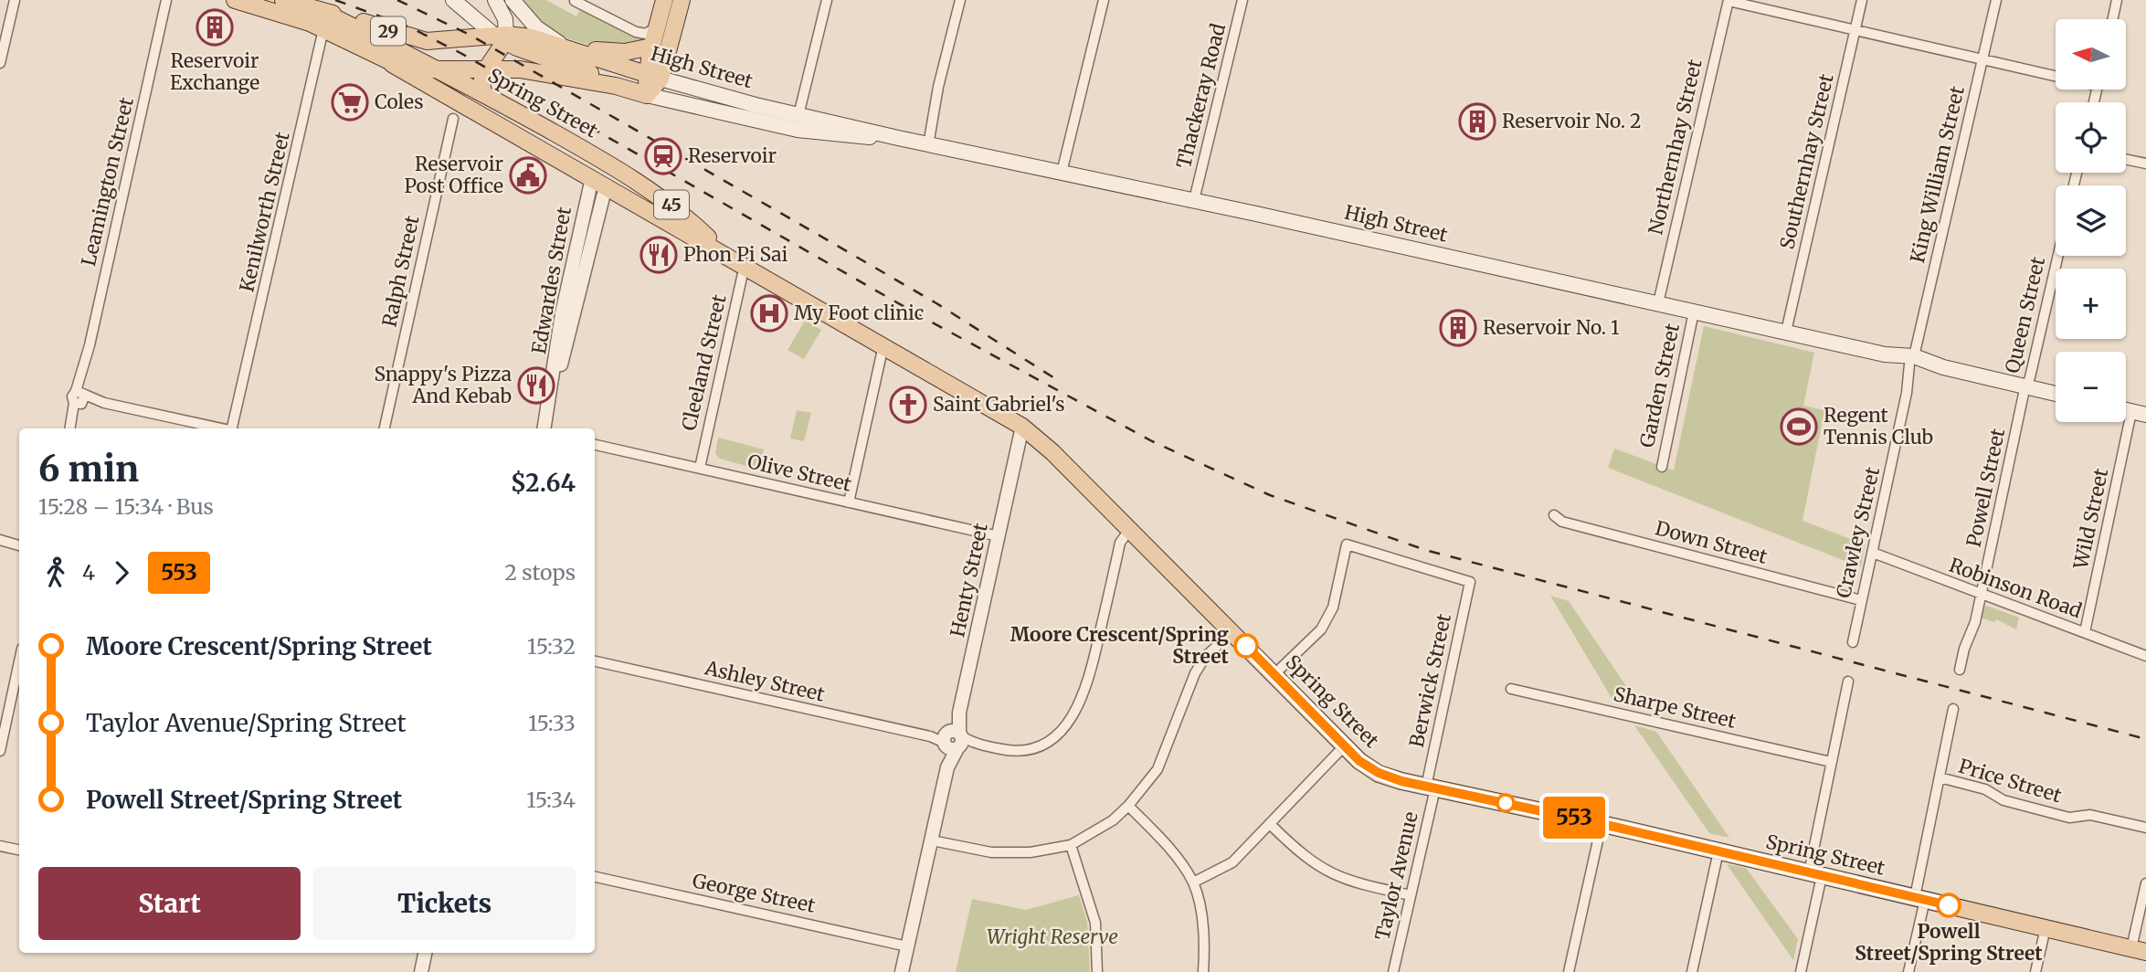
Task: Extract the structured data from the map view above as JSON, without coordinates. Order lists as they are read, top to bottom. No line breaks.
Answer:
{"streets":{"main road":["29","High Street","Spring Street","45"],"street":["Thackeray Road","Northernhay Street","Southernhay Street","King William Street","Leamington Street","Kenilworth Street","Ralph Street","Edwardes Street","Queen Street","Cleeland Street","Garden Street","Olive Street","Powell Street","Wild Street","Crawley Street","Down Street","Henty Street","Robinson Road","Berwick Street","Ashley Street","Sharpe Street","Price Street","Taylor Avenue","George Street"]},"crossings":[["High Street","Thackeray Road"],["High Street","Spring Street"],["High Street","Northernhay Street"],["High Street","Southernhay Street"],["High Street","King William Street"],["High Street","Kenilworth Street"],["High Street","Queen Street"],["High Street","Garden Street"],["High Street","Powell Street"],["High Street","Crawley Street"],["Spring Street","Edwardes Street"],["Spring Street","Cleeland Street"],["Spring Street","Henty Street"],["Spring Street","Berwick Street"],["Spring Street","Ashley Street"],["Spring Street","Taylor Avenue"],["King William Street","Crawley Street"],["Queen Street","Powell Street"],["Cleeland Street","Olive Street"],["Olive Street","Henty Street"],["Powell Street","Robinson Road"],["Wild Street","Robinson Road"],["Crawley Street","Down Street"],["Crawley Street","Robinson Road"],["Henty Street","Ashley Street"],["Berwick Street","Taylor Avenue"]],"parks":["Wright Reserve"],"places":{"building":["Reservoir Exchange","Reservoir No. 2","Reservoir No. 1"],"supermarket":["Coles"],"station":["Reservoir"],"public building":["Reservoir Post Office"],"restaurant":["Phon Pi Sai","Snappy's Pizza And Kebab"],"hospital":["My Foot clinic"],"church":["Saint Gabriel's"],"sports":["Regent Tennis Club"],"other":["Moore Crescent/Spring Street","Powell Street/Spring Street"]},"lines":["bus line 553"],"north":"left","page":{"on_map":"553","map_buttons":["+","−"],"heading":["6 min","15:28 – 15:34 · Bus","$2.64"],"legs":["4","553","2 stops"],"list":[{"name":"Moore Crescent/Spring Street","value":"15:32"},{"name":"Taylor Avenue/Spring Street","value":"15:33"},{"name":"Powell Street/Spring Street","value":"15:34"}],"buttons":["Start","Tickets"]}}
